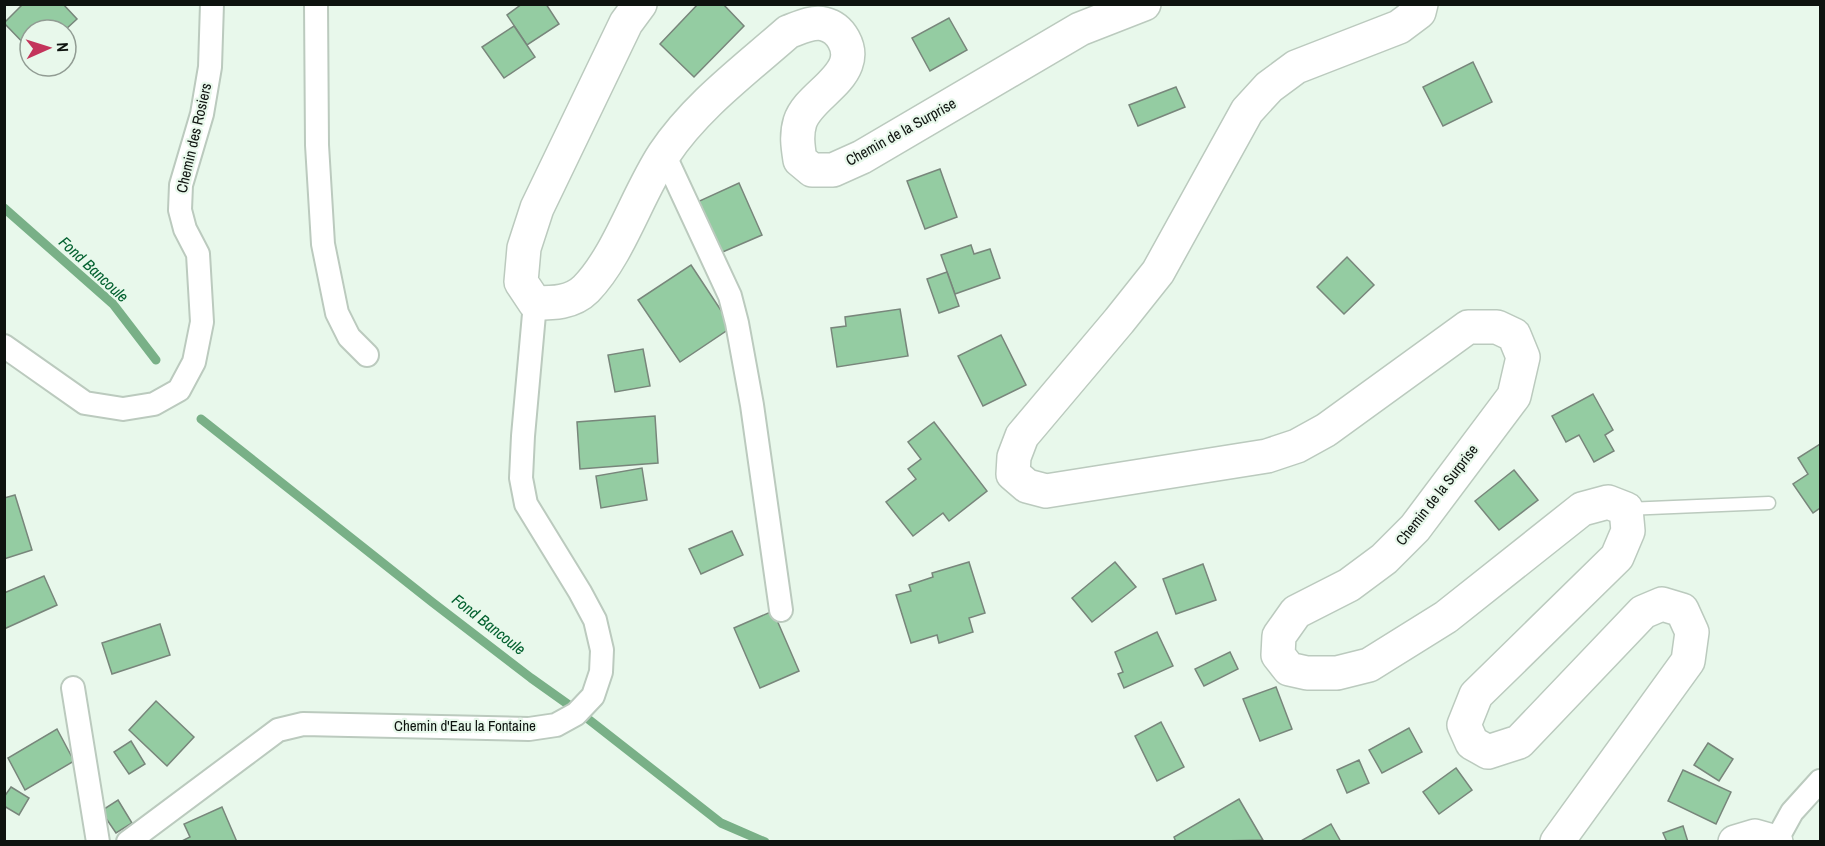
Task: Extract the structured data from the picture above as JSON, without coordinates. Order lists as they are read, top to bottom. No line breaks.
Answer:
{"streets":{"main road":["Chemin de la Surprise"],"street":["Chemin des Rosiers","Chemin d'Eau la Fontaine"]},"crossings":[["Chemin de la Surprise","Chemin d'Eau la Fontaine"]],"water":["Fond Bancoule"],"north":"right"}
